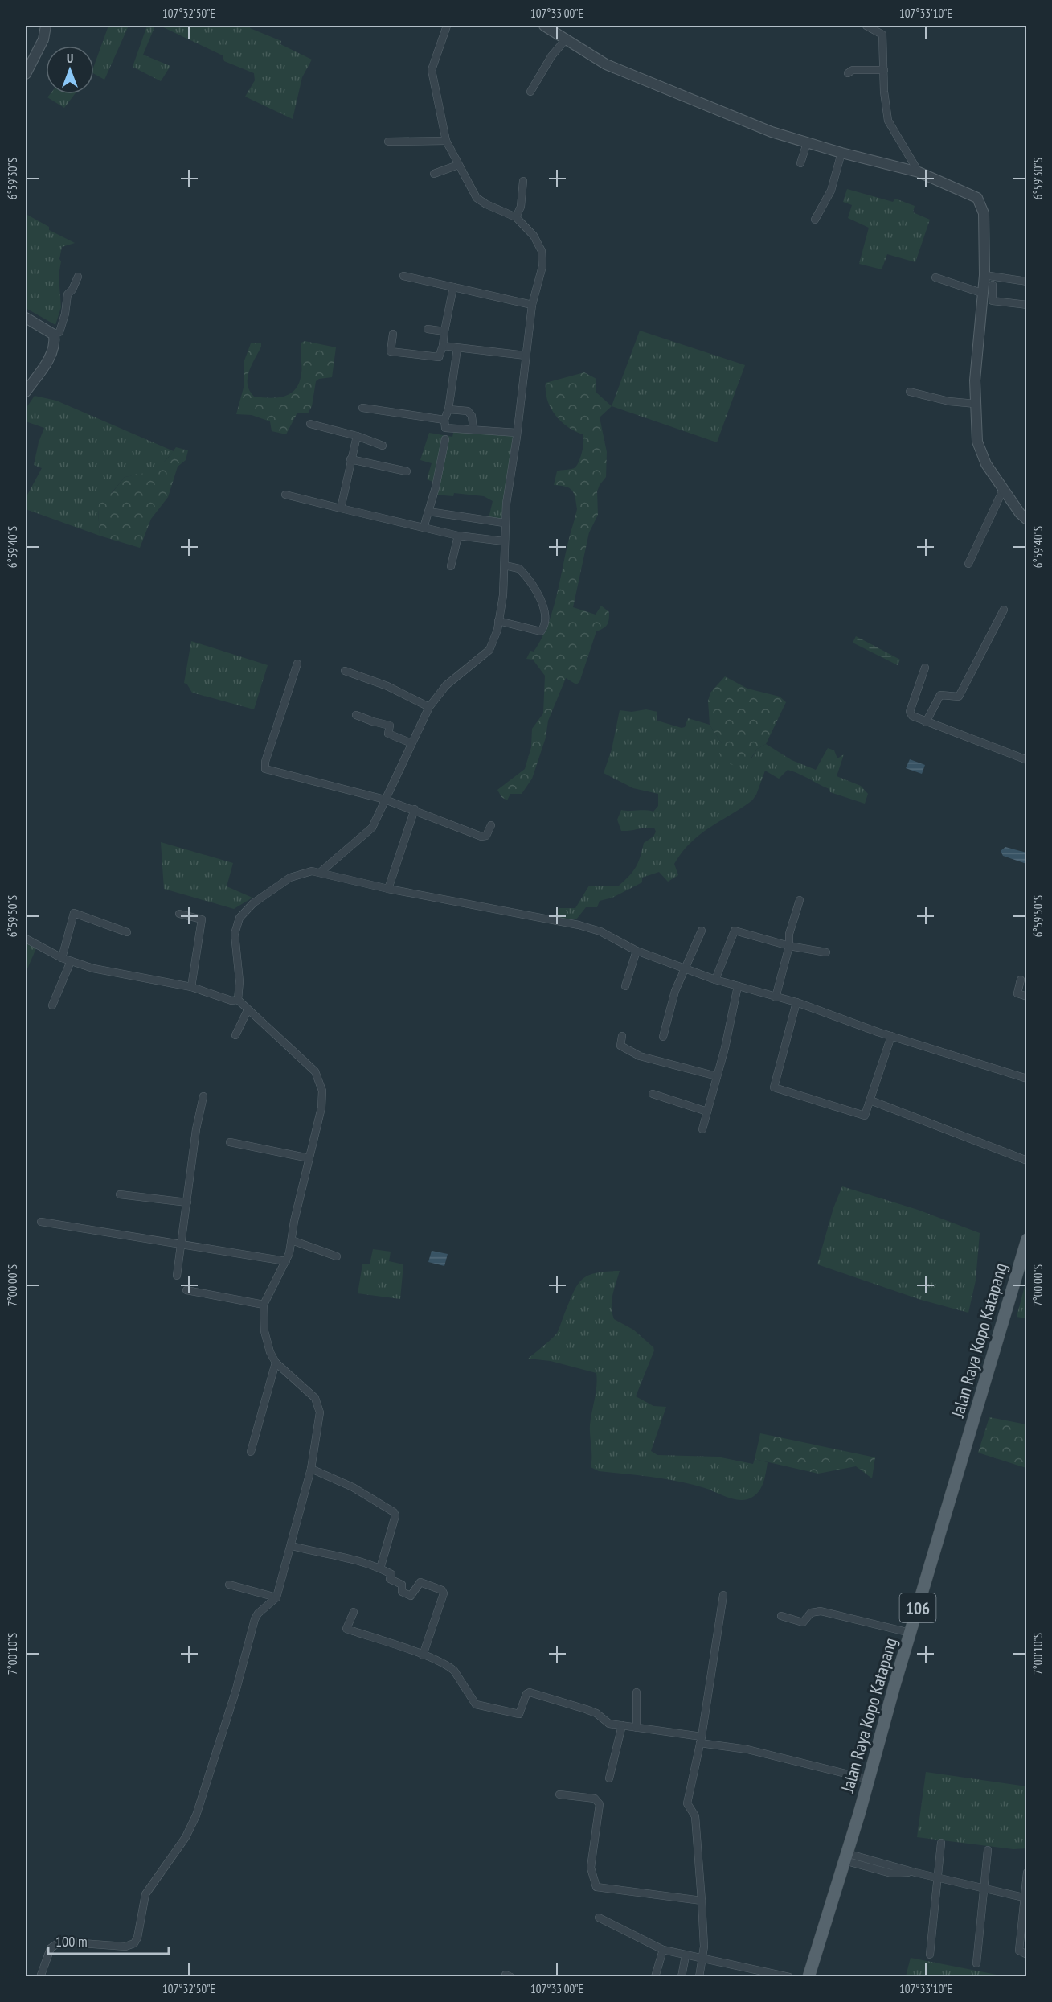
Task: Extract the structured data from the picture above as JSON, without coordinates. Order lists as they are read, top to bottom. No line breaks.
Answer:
{"streets":{"main road":["Jalan Raya Kopo Katapang","106"]},"scale_bar":"100 m","north":"top","coordinates":["107°32'50\"E","107°33'00\"E","107°33'10\"E","6°59'30\"S","6°59'40\"S","6°59'50\"S","7°00'00\"S","7°00'10\"S"]}
